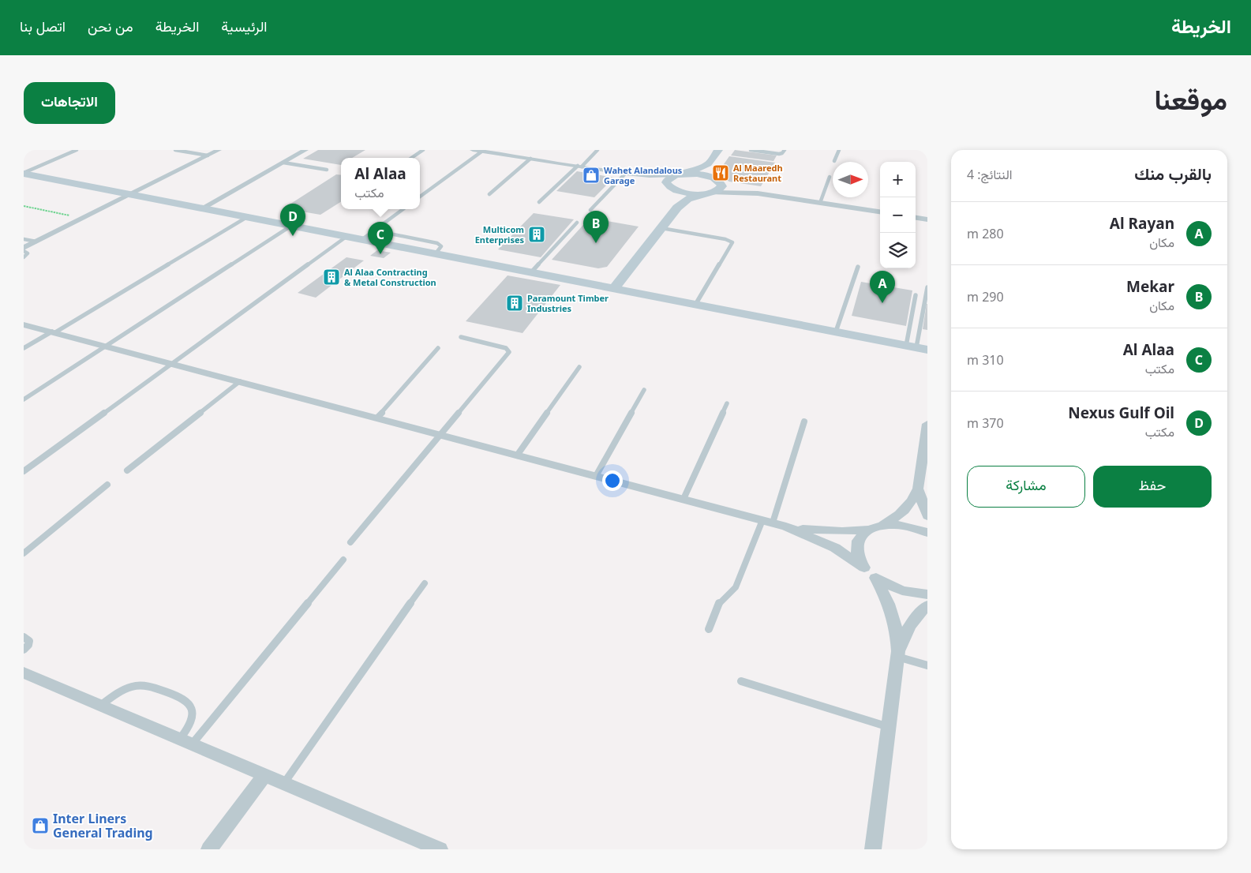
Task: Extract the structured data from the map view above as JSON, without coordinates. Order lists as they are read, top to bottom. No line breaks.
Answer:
{"places":{"restaurant":["Al Maaredh Restaurant"],"shop":["Wahet Alandalous Garage","Inter Liners General Trading"],"building":["Multicom Enterprises","Al Alaa Contracting & Metal Construction","Paramount Timber Industries"]},"north":"right","page":{"header":"الخريطة","nav":["الرئيسية","الخريطة","من نحن","اتصل بنا"],"title":"موقعنا","buttons":["الاتجاهات",["حفظ","مشاركة"]],"heading":["بالقرب منك","النتائج: 4"],"popup":["Al Alaa","مكتب"],"map_buttons":["+","−"],"list":[{"mark":"A","name":"Al Rayan","note":"مكان","value":"280 m"},{"mark":"B","name":"Mekar","note":"مكان","value":"290 m"},{"mark":"C","name":"Al Alaa","note":"مكتب","value":"310 m"},{"mark":"D","name":"Nexus Gulf Oil","note":"مكتب","value":"370 m"}],"pins":["D","B","C","A"]}}
